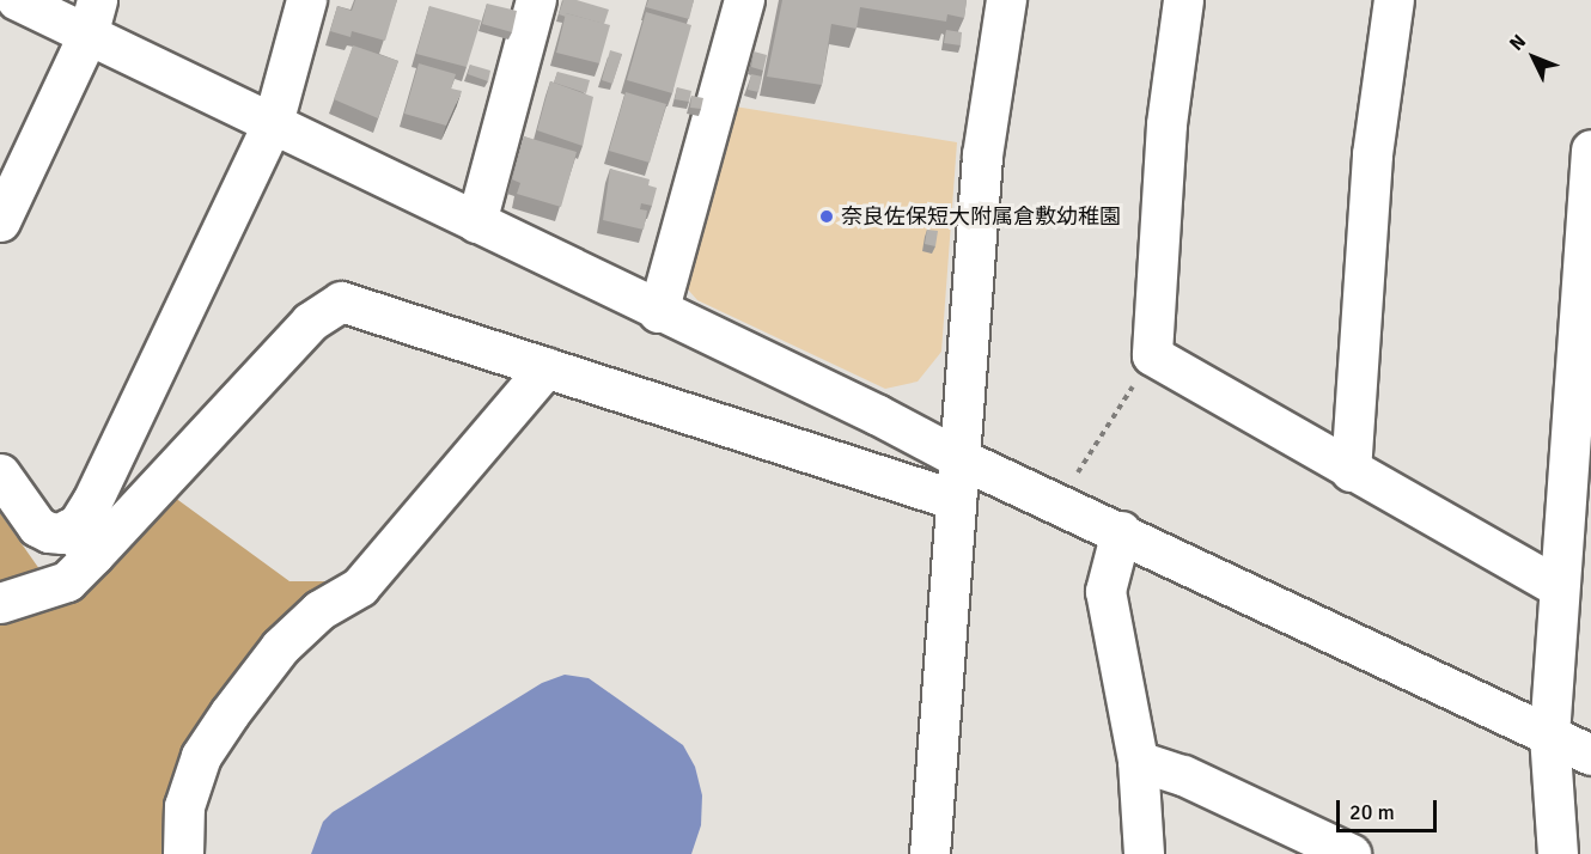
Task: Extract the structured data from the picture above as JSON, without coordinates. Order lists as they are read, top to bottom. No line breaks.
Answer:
{"places":["奈良佐保短大附属倉敷幼稚園"],"scale_bar":"20 m","north":"top left"}
